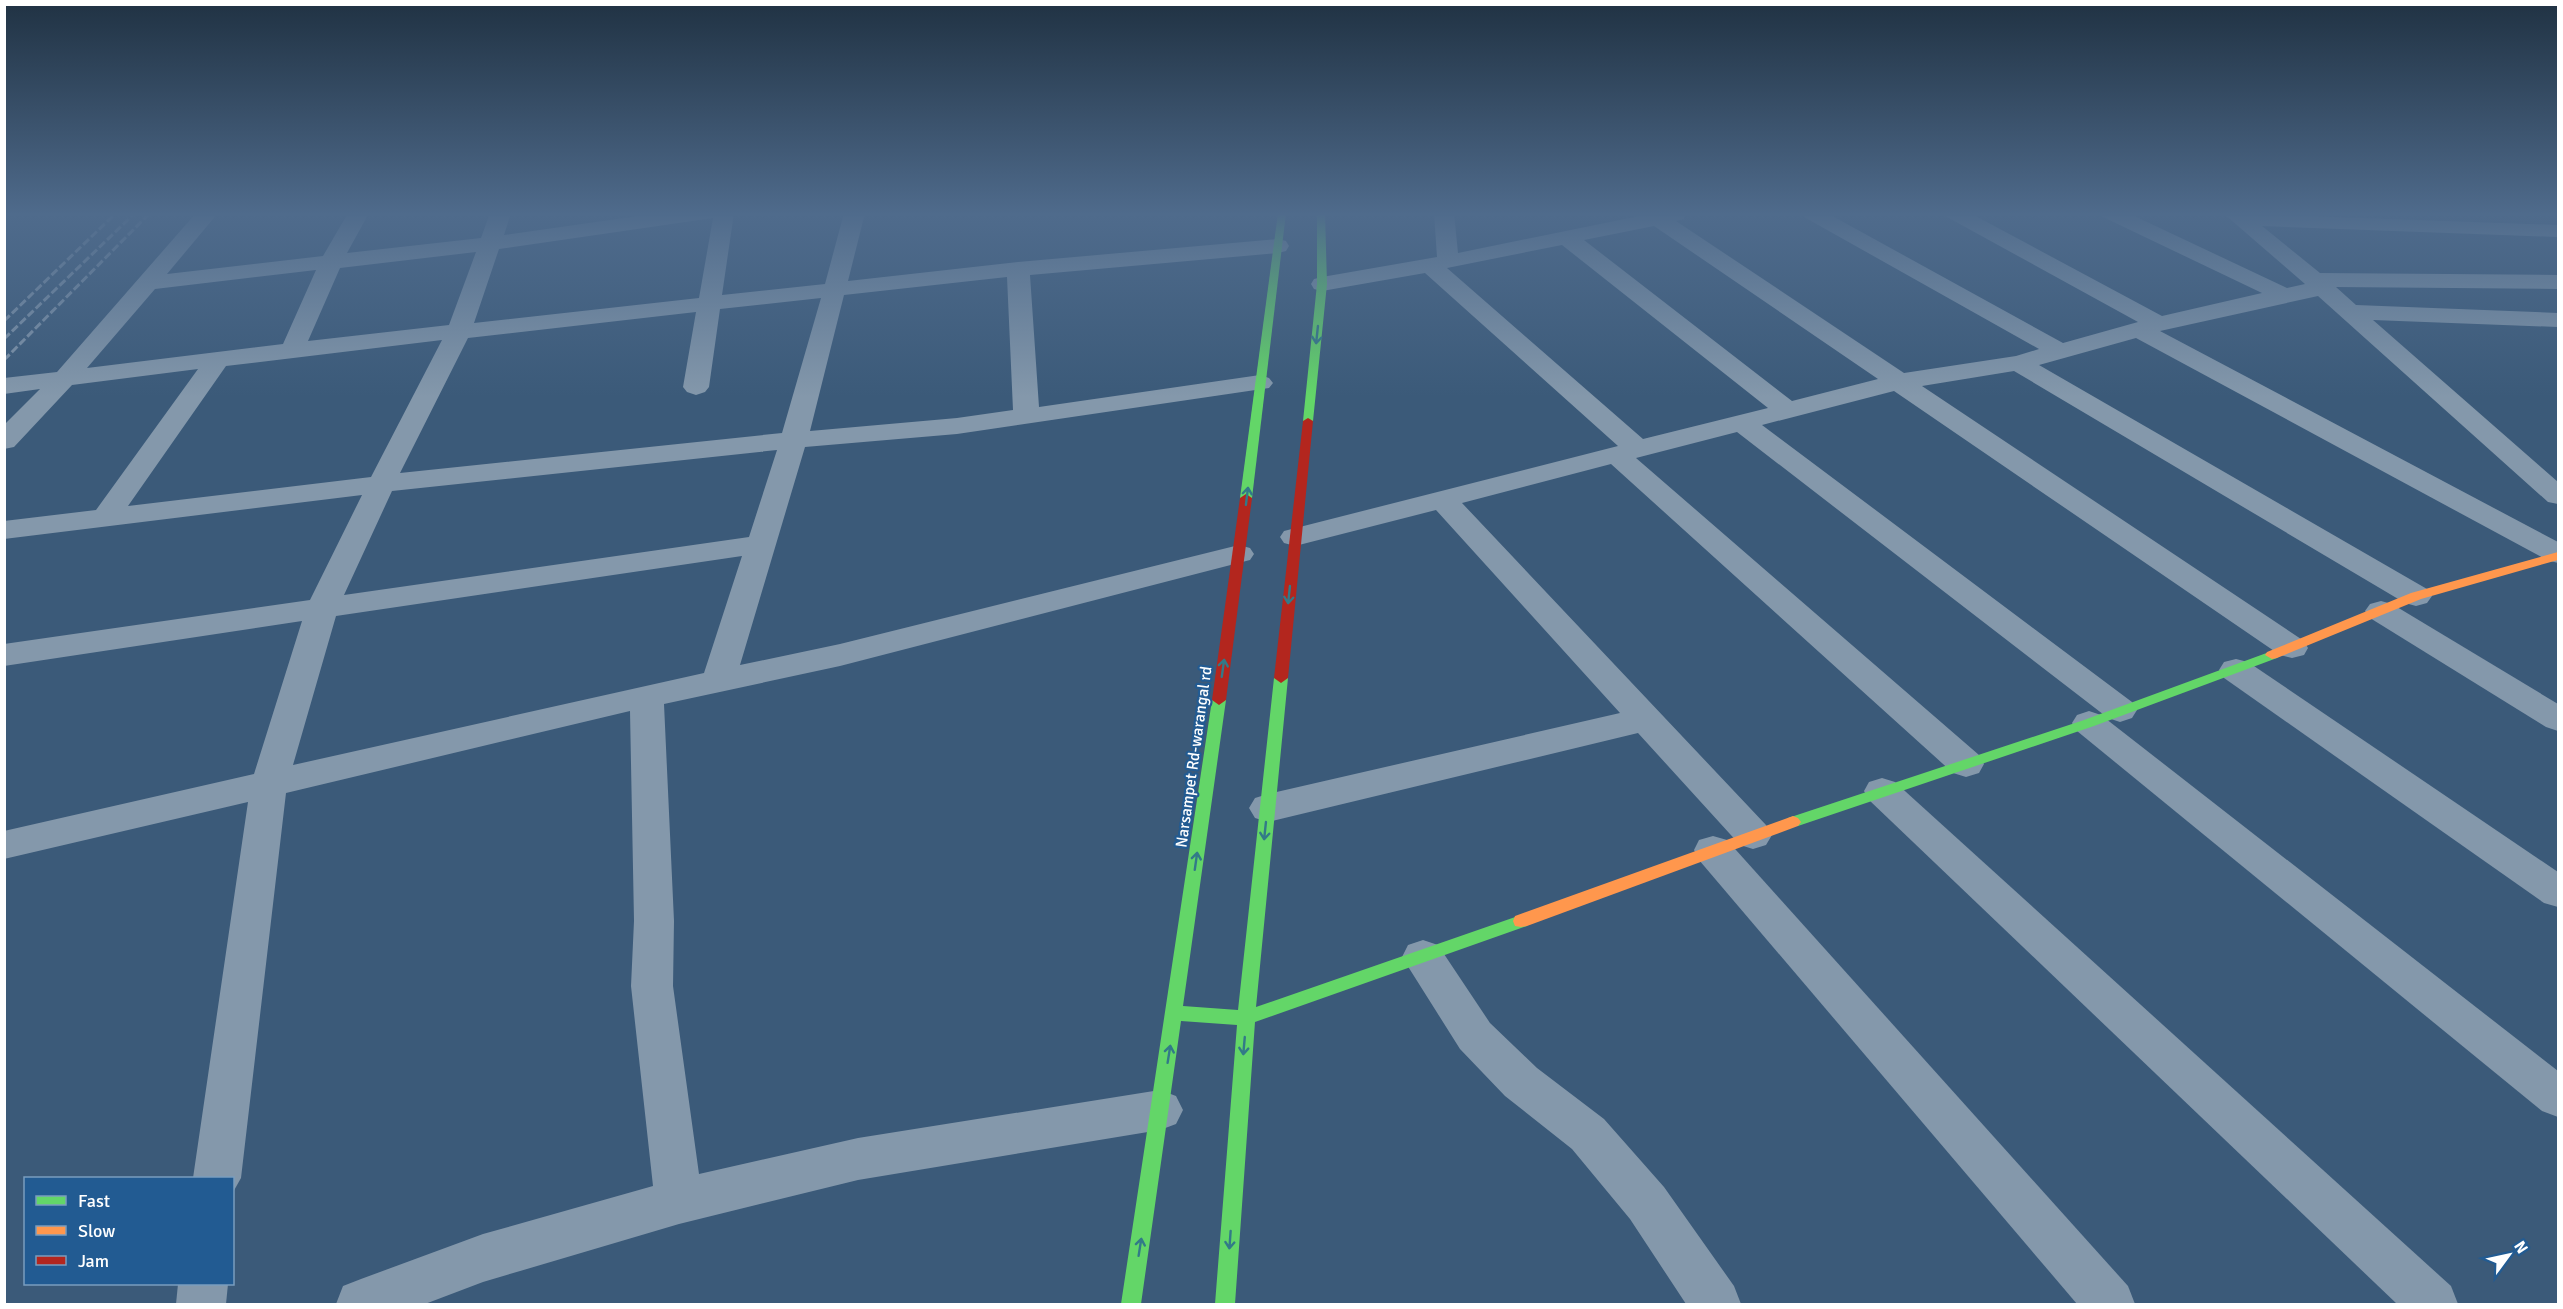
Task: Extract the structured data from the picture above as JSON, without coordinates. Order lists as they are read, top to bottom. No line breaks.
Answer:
{"streets":{"main road":["Narsampet Rd-warangal rd"]},"legend":["Fast","Slow","Jam"],"north":"top right"}
